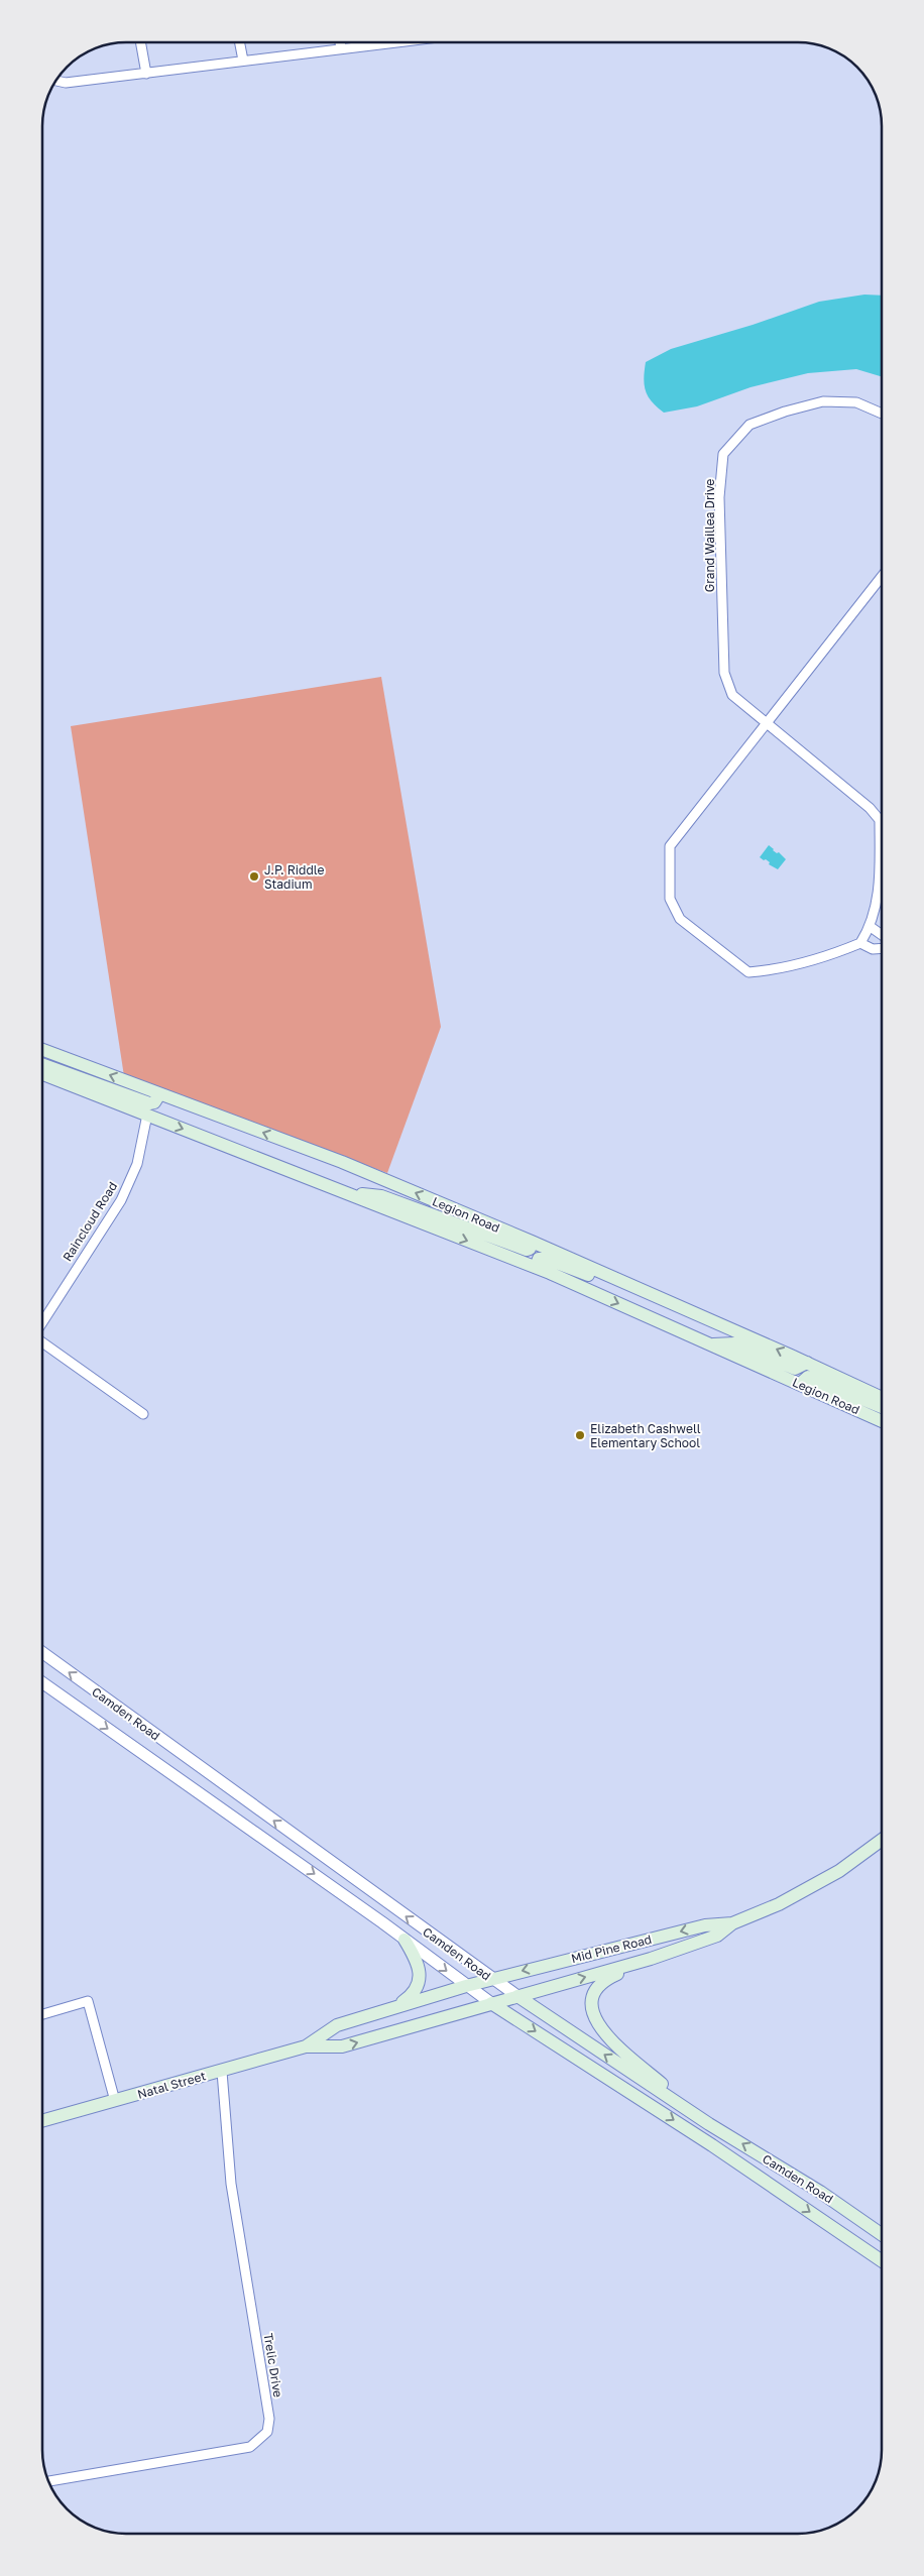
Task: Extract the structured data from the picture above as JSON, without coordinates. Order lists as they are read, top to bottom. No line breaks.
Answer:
{"streets":{"main road":["Legion Road","Camden Road","Mid Pine Road","Natal Street"],"street":["Grand Waillea Drive","Raincloud Road","Trelic Drive"]},"crossings":[["Legion Road","Raincloud Road"],["Camden Road","Mid Pine Road"],["Camden Road","Natal Street"],["Mid Pine Road","Natal Street"],["Natal Street","Trelic Drive"]],"places":["J.P. Riddle Stadium","Elizabeth Cashwell Elementary School"]}
